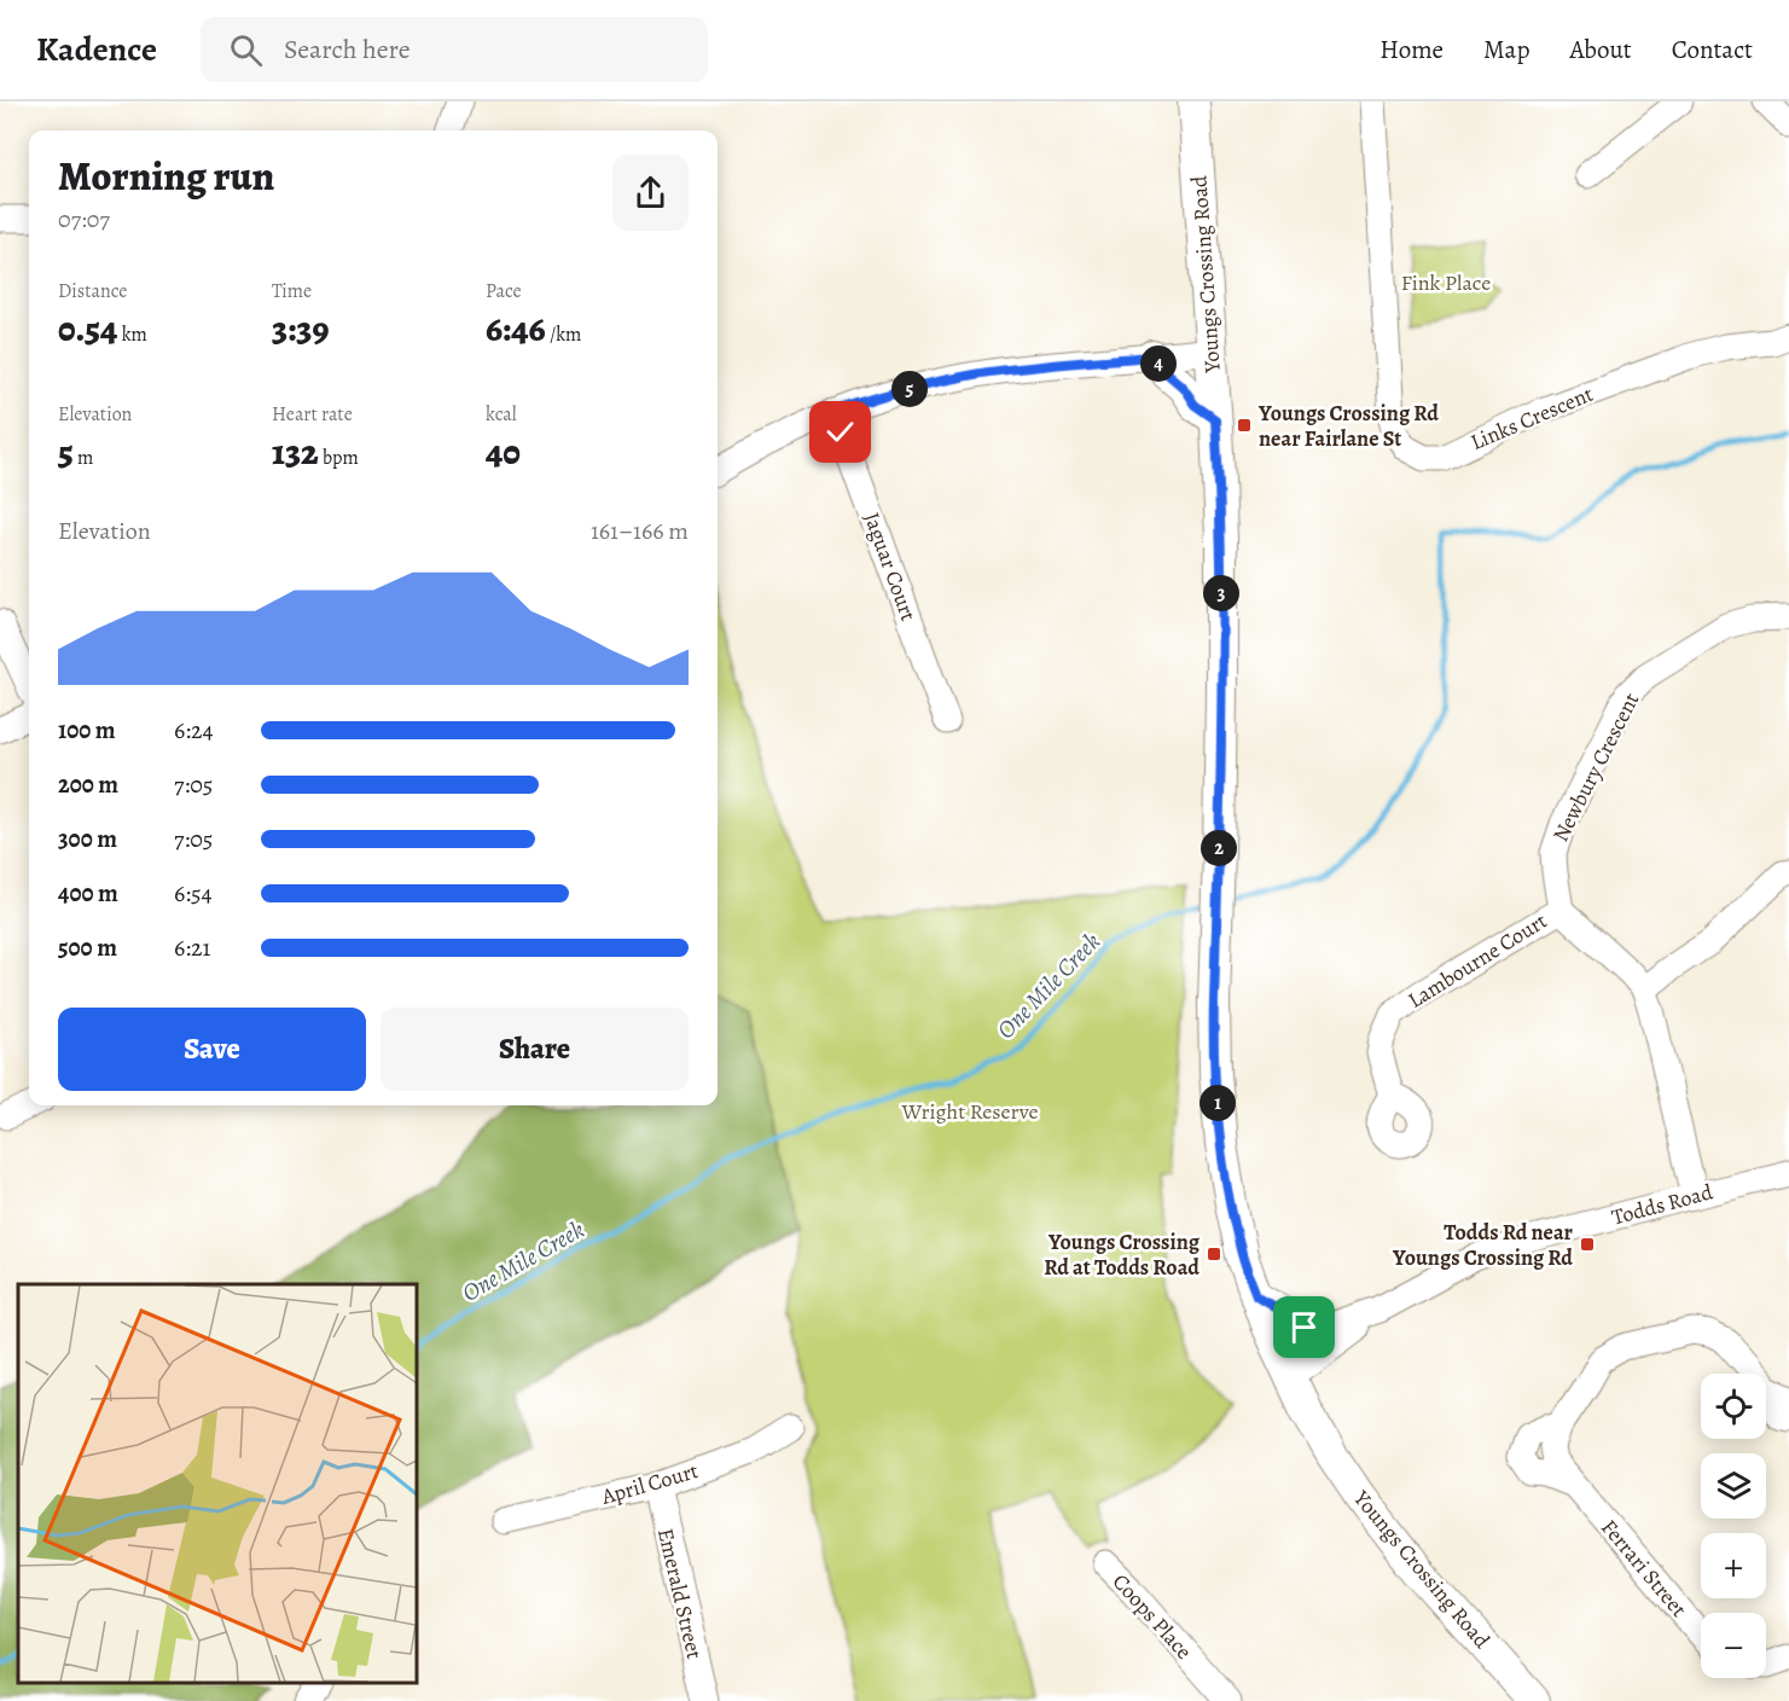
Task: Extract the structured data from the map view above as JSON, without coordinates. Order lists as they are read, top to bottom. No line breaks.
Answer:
{"streets":{"main road":["Youngs Crossing Road"],"street":["Links Crescent","Jaguar Court","Newbury Crescent","Lambourne Court","Todds Road","April Court","Ferrari Street","Emerald Street","Coops Place"]},"crossings":[["Youngs Crossing Road","Todds Road"],["Newbury Crescent","Lambourne Court"],["April Court","Emerald Street"]],"water":["One Mile Creek"],"parks":["Fink Place","Wright Reserve"],"places":{"transit":["Youngs Crossing Rd near Fairlane St","Todds Rd near Youngs Crossing Rd","Youngs Crossing Rd at Todds Road"]},"page":{"header":"Kadence","search":"Search here","nav":["Home","Map","About","Contact"],"heading":["Morning run","07:07"],"stats":[["Distance","0.54 km"],["Time","3:39"],["Pace","6:46 /km"],["Elevation","5 m"],["Heart rate","132 bpm"],["kcal","40"]],"pins":["4","5","3","2","1"],"chart":["Elevation","161–166 m"],"list":[{"name":"100 m","note":"6:24"},{"name":"200 m","note":"7:05"},{"name":"300 m","note":"7:05"},{"name":"400 m","note":"6:54"},{"name":"500 m","note":"6:21"}],"buttons":["Save","Share"],"map_buttons":["+","−"]}}
